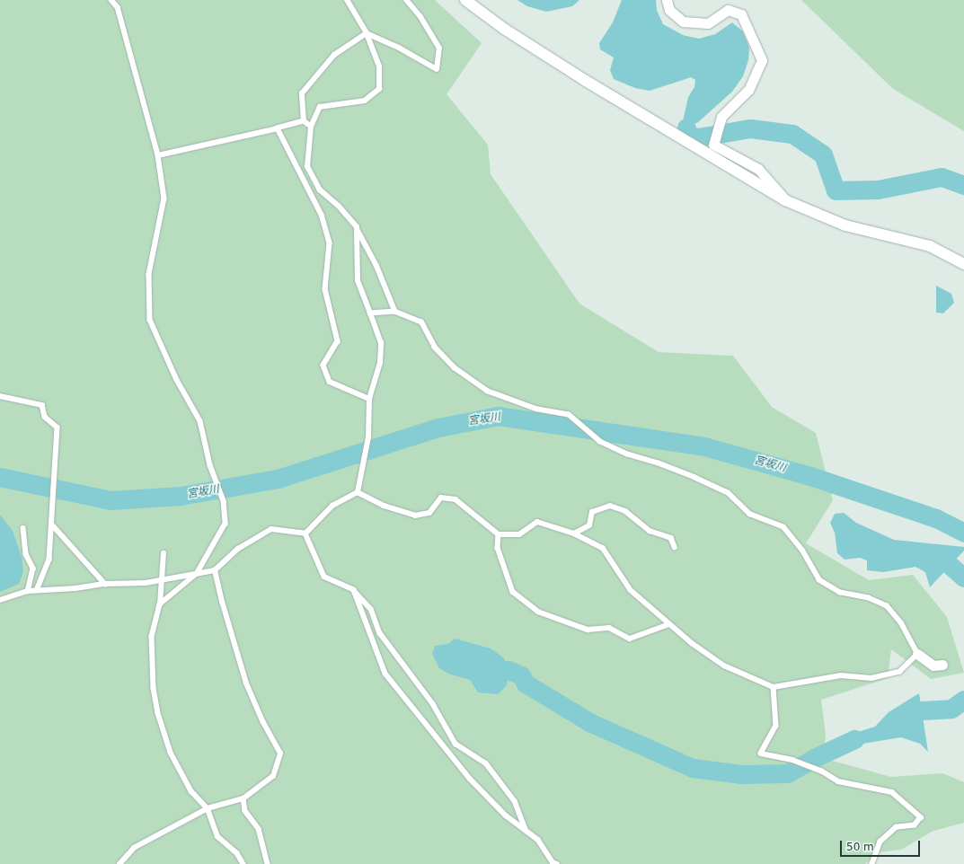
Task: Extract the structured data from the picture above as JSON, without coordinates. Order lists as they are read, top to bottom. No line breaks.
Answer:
{"water":["宮坂川"],"scale_bar":"50 m"}
